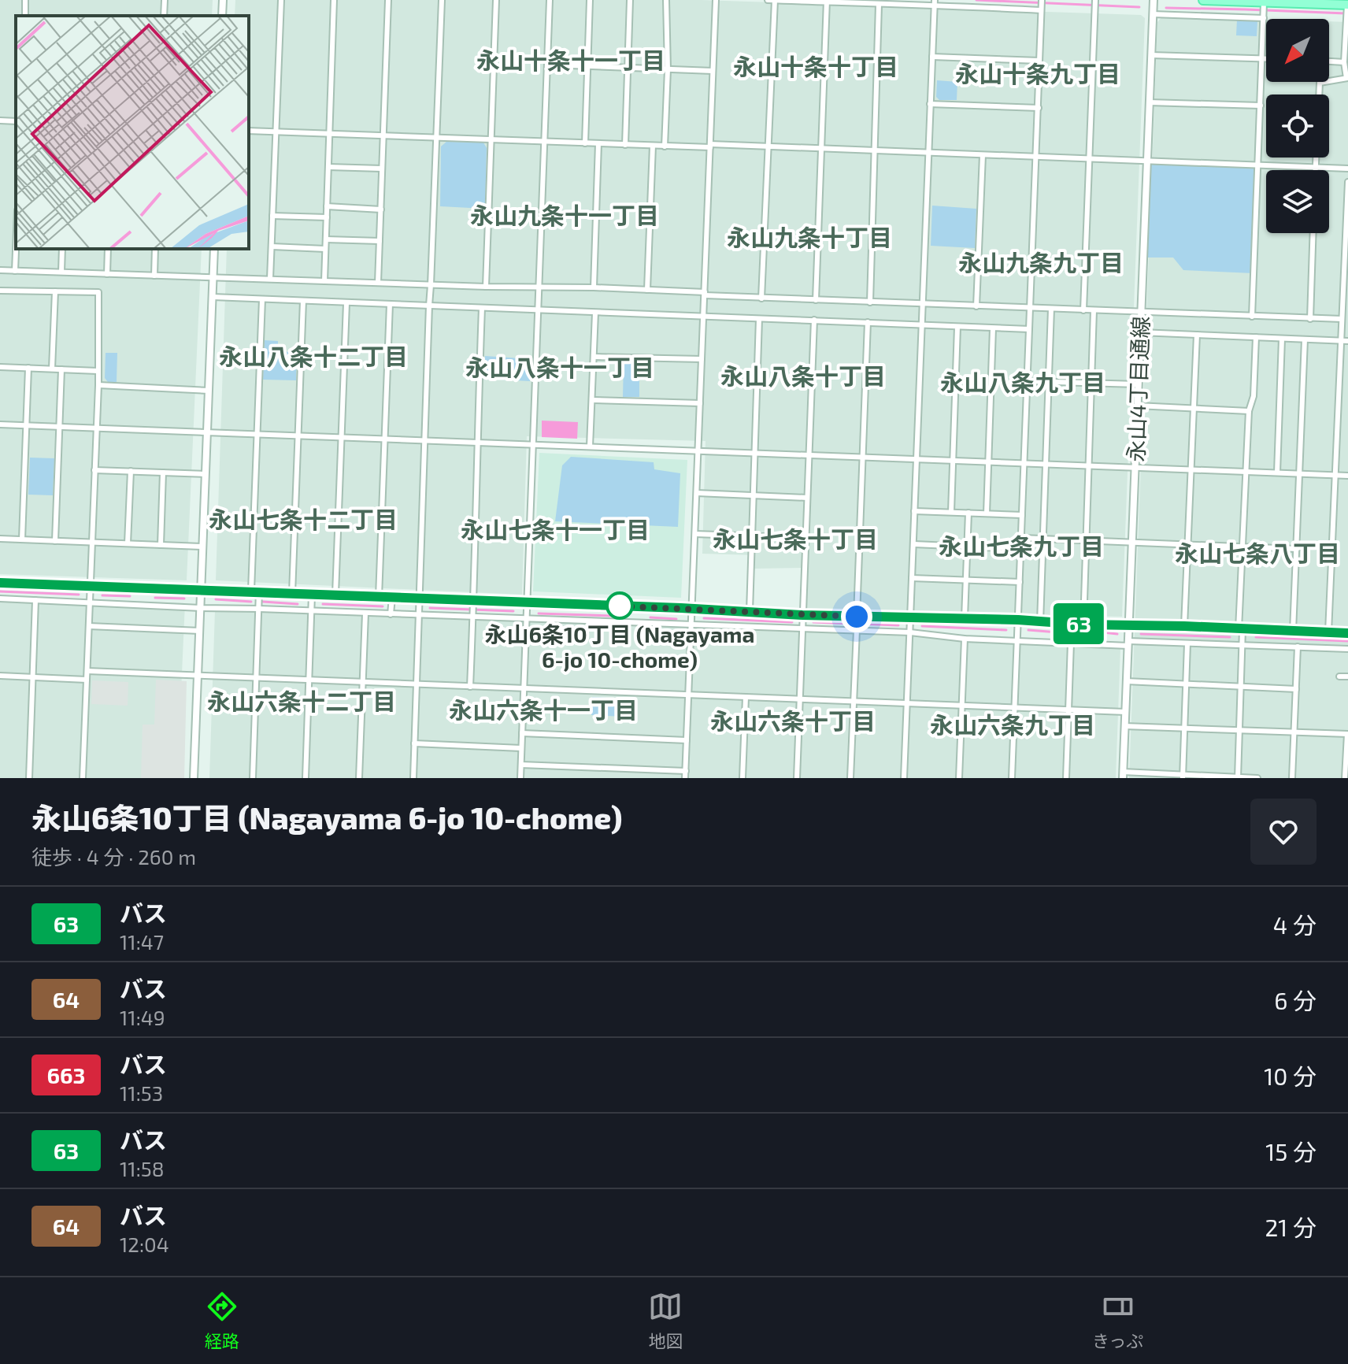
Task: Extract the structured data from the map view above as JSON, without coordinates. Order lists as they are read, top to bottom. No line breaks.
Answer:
{"streets":{"street":["永山4丁目通線"]},"districts":["永山十条十一丁目","永山十条十丁目","永山十条九丁目","永山九条十一丁目","永山九条十丁目","永山九条九丁目","永山八条十二丁目","永山八条十一丁目","永山八条十丁目","永山八条九丁目","永山七条十二丁目","永山七条十一丁目","永山七条十丁目","永山七条九丁目","永山七条八丁目","永山六条十二丁目","永山六条十一丁目","永山六条十丁目","永山六条九丁目"],"places":["永山6条10丁目 (Nagayama 6-jo 10-chome)"],"lines":["bus line 63"],"north":"bottom left","page":{"on_map":"63","heading":["永山6条10丁目 (Nagayama 6-jo 10-chome)","徒歩 · 4 分 · 260 m"],"list":[{"mark":"63","name":"バス","note":"11:47","value":"4 分"},{"mark":"64","name":"バス","note":"11:49","value":"6 分"},{"mark":"663","name":"バス","note":"11:53","value":"10 分"},{"mark":"63","name":"バス","note":"11:58","value":"15 分"},{"mark":"64","name":"バス","note":"12:04","value":"21 分"}],"tabs":["経路","地図","きっぷ"]}}
